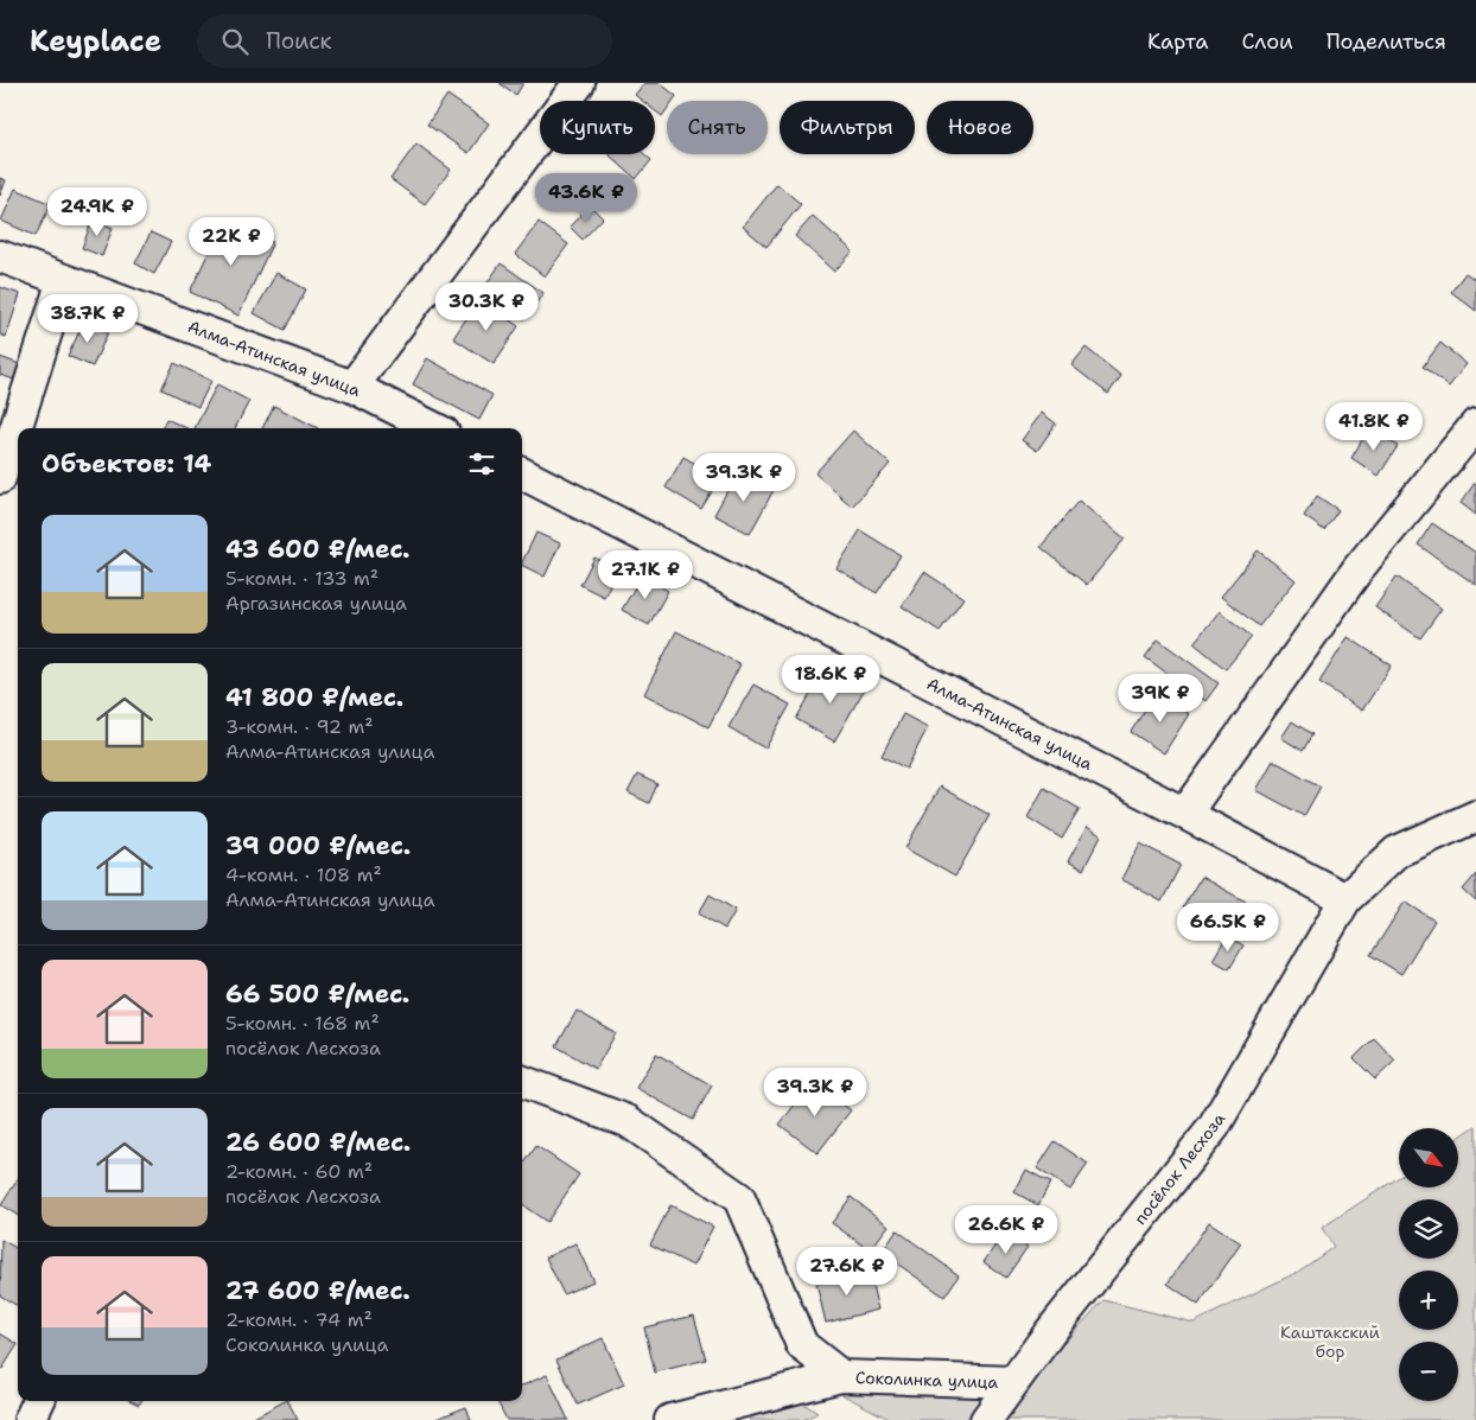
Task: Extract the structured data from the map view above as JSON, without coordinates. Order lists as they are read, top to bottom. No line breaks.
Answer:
{"streets":{"street":["Алма-Атинская улица","посёлок Лесхоза","Соколинка улица"]},"crossings":[["Алма-Атинская улица","посёлок Лесхоза"],["посёлок Лесхоза","Соколинка улица"]],"parks":["Каштакский бор"],"north":"bottom right","page":{"header":"Keyplace","search":"Поиск","nav":["Карта","Слои","Поделиться"],"chip":["Купить","Снять","Фильтры","Новое"],"price":["43.6K ₽","24.9K ₽","22K ₽","30.3K ₽","38.7K ₽","41.8K ₽","39.3K ₽","27.1K ₽","18.6K ₽","39K ₽","66.5K ₽","39.3K ₽","26.6K ₽","27.6K ₽"],"heading":"Объектов: 14","list":[{"name":"43 600 ₽/мес.","note":"5-комн. · 133 m² · Аргазинская улица"},{"name":"41 800 ₽/мес.","note":"3-комн. · 92 m² · Алма-Атинская улица"},{"name":"39 000 ₽/мес.","note":"4-комн. · 108 m² · Алма-Атинская улица"},{"name":"66 500 ₽/мес.","note":"5-комн. · 168 m² · посёлок Лесхоза"},{"name":"26 600 ₽/мес.","note":"2-комн. · 60 m² · посёлок Лесхоза"},{"name":"27 600 ₽/мес.","note":"2-комн. · 74 m² · Соколинка улица"}],"map_buttons":["+","−"]}}
